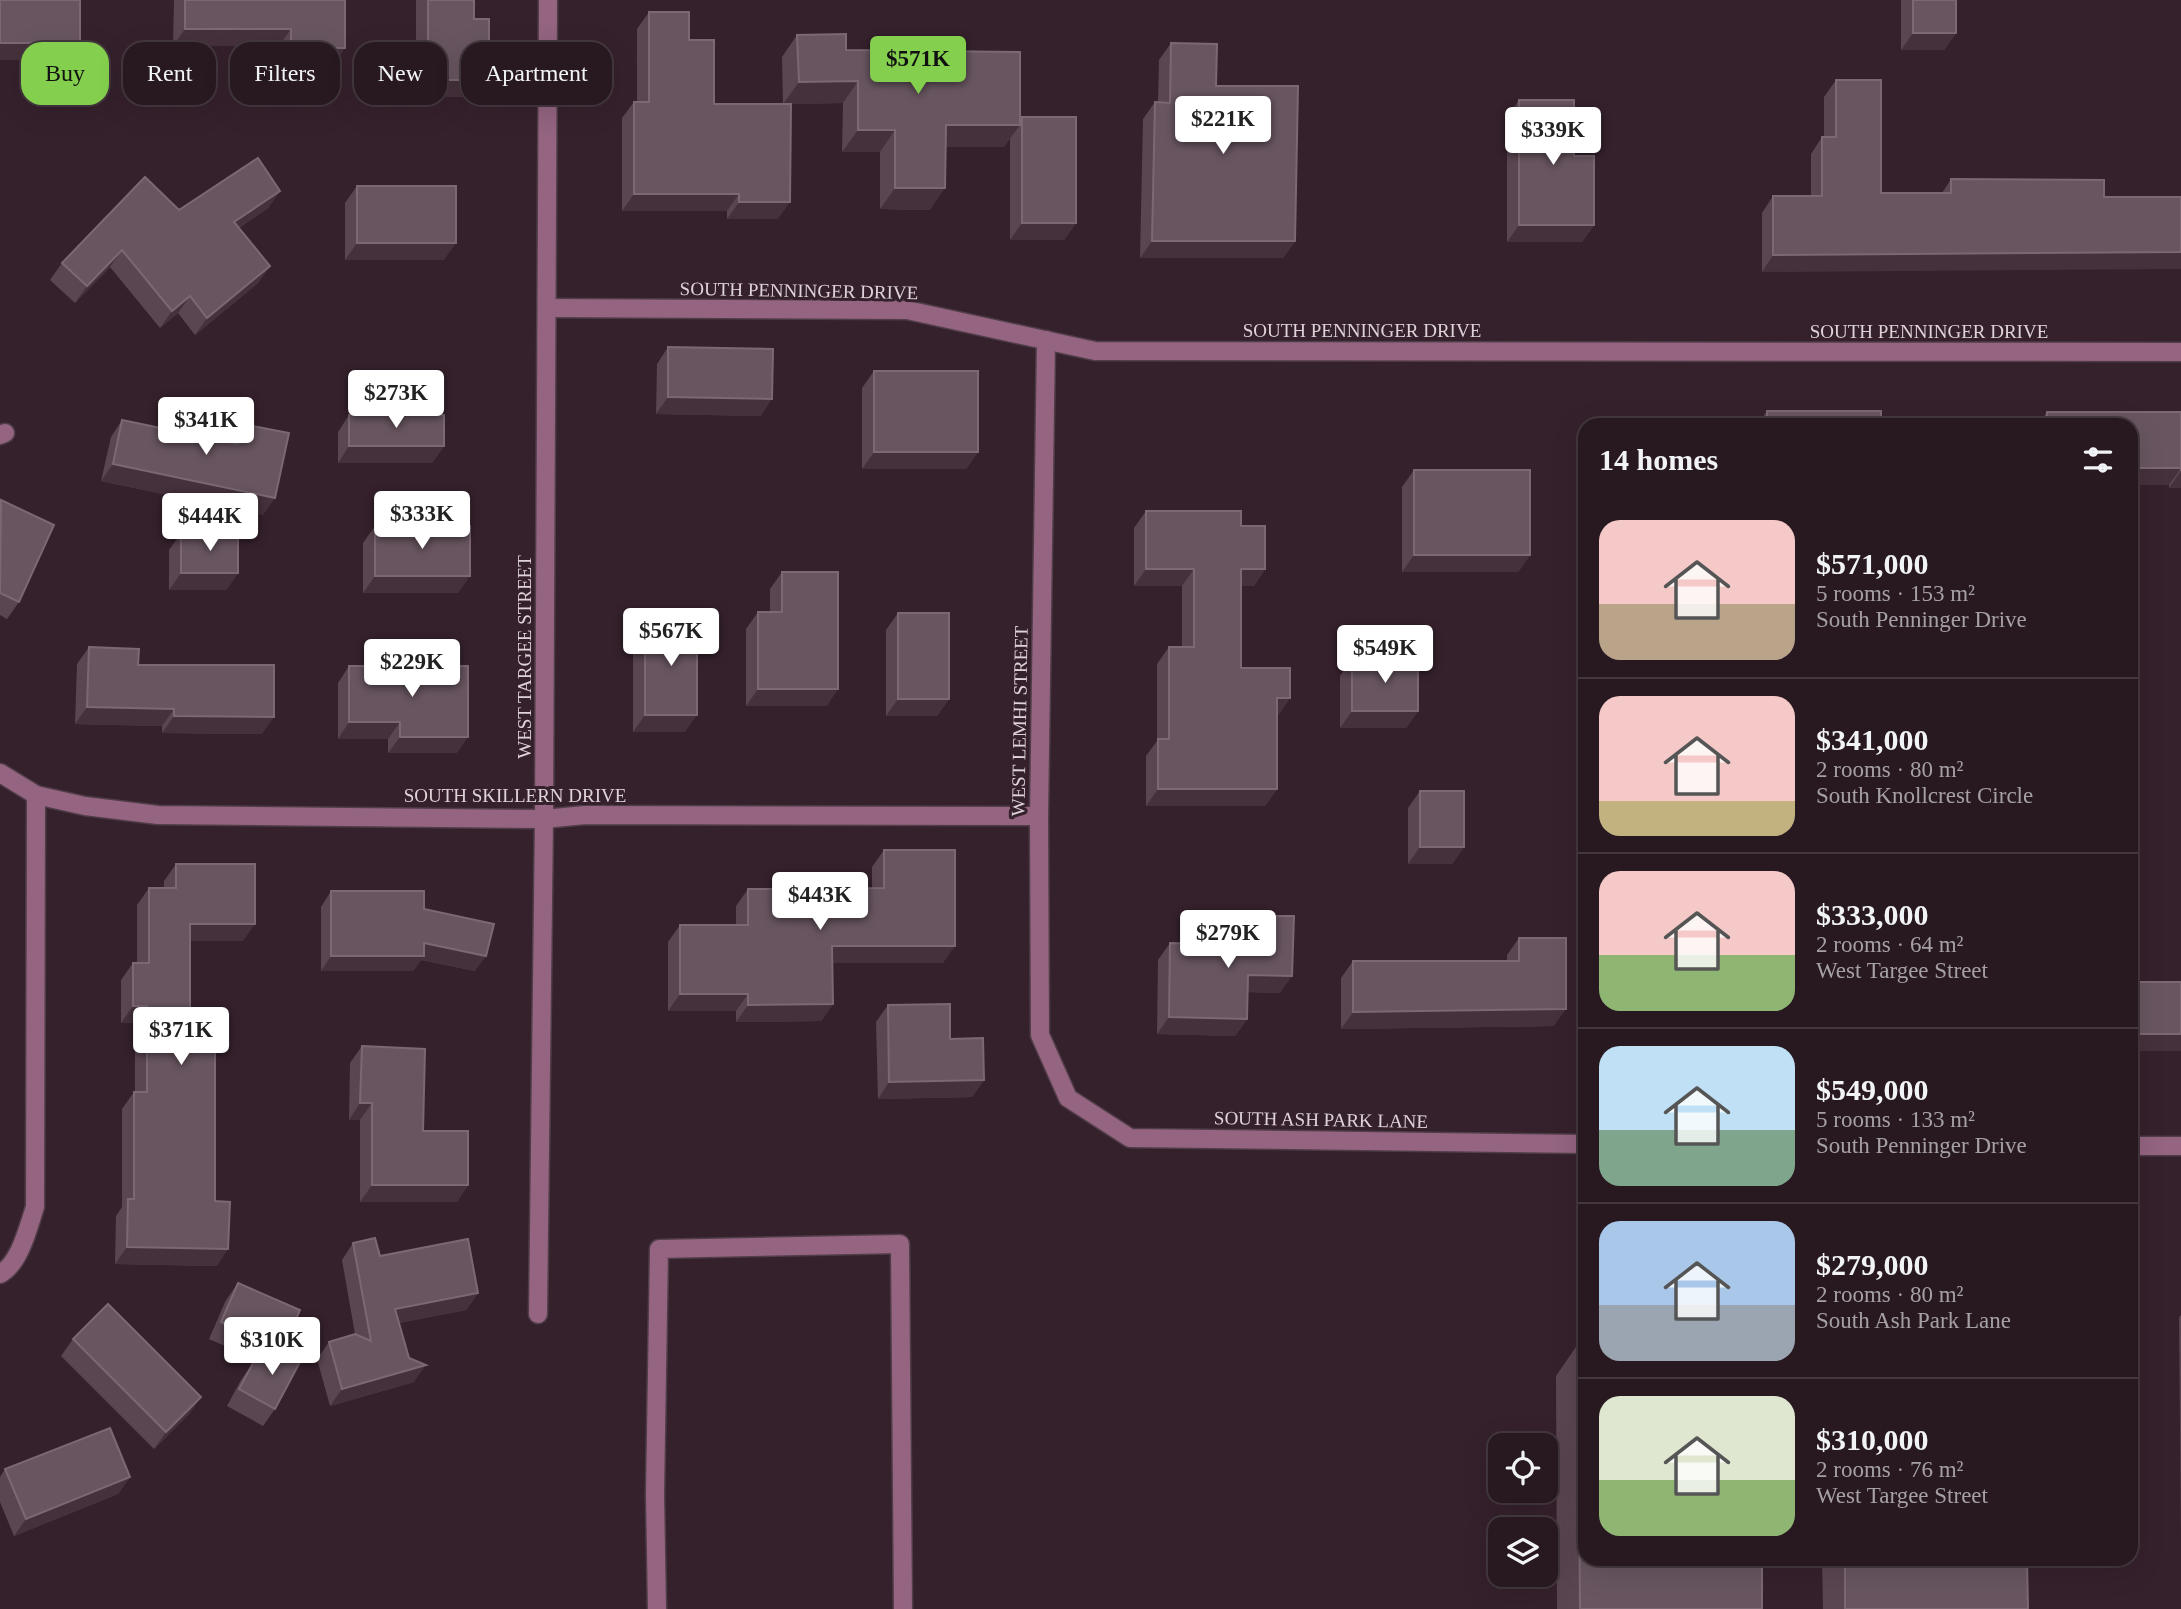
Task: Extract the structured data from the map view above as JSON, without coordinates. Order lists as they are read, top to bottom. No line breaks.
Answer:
{"streets":{"street":["SOUTH PENNINGER DRIVE","WEST TARGEE STREET","WEST LEMHI STREET","SOUTH SKILLERN DRIVE","SOUTH ASH PARK LANE"]},"crossings":[["SOUTH PENNINGER DRIVE","WEST TARGEE STREET"],["SOUTH PENNINGER DRIVE","WEST LEMHI STREET"],["WEST TARGEE STREET","SOUTH SKILLERN DRIVE"],["WEST LEMHI STREET","SOUTH SKILLERN DRIVE"],["WEST LEMHI STREET","SOUTH ASH PARK LANE"]],"page":{"price":["$571K","$221K","$339K","$273K","$341K","$333K","$444K","$567K","$549K","$229K","$443K","$279K","$371K","$310K"],"chip":["Buy","Rent","Filters","New","Apartment"],"heading":"14 homes","list":[{"name":"$571,000","note":"5 rooms · 153 m² · South Penninger Drive"},{"name":"$341,000","note":"2 rooms · 80 m² · South Knollcrest Circle"},{"name":"$333,000","note":"2 rooms · 64 m² · West Targee Street"},{"name":"$549,000","note":"5 rooms · 133 m² · South Penninger Drive"},{"name":"$279,000","note":"2 rooms · 80 m² · South Ash Park Lane"},{"name":"$310,000","note":"2 rooms · 76 m² · West Targee Street"}]}}
